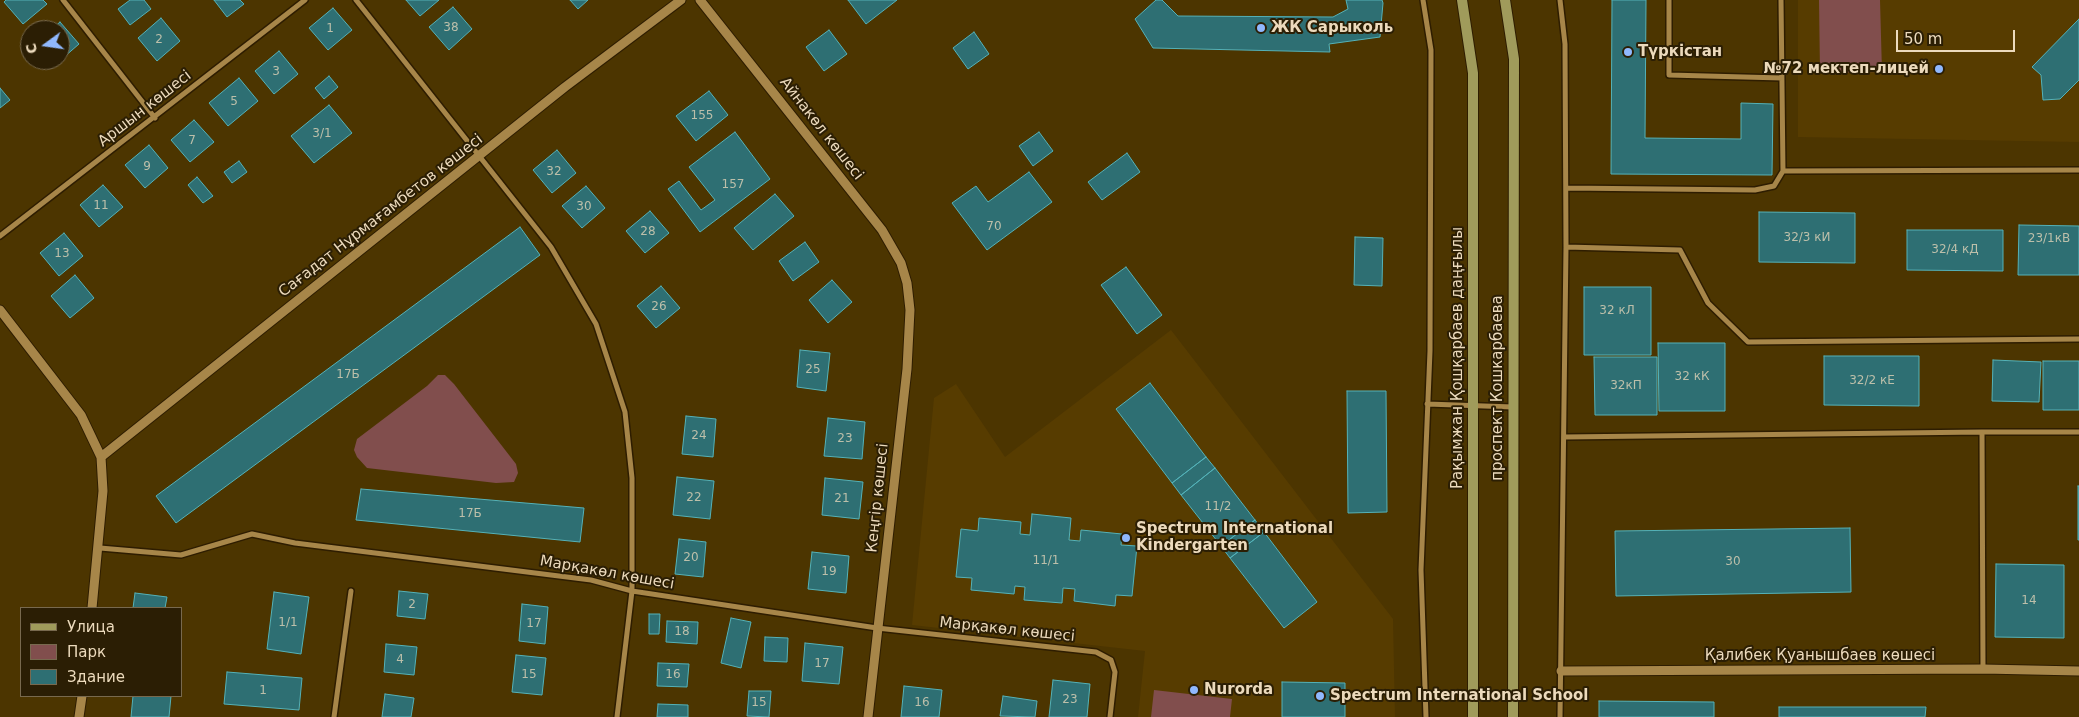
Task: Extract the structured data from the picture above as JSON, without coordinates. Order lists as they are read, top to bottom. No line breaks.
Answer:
{"streets":{"main road":["Рақымжан Қошқарбаев даңғылы","проспект Кошкарбаева"],"street":["Аршын көшесі","Айнакөл көшесі","Сағадат Нұрмағамбетов көшесі","Кеңгір көшесі","Марқакөл көшесі","Қалибек Қуанышбаев көшесі"]},"crossings":[["Айнакөл көшесі","Кеңгір көшесі"],["Кеңгір көшесі","Марқакөл көшесі"]],"places":["ЖК Сарыколь","Түркістан","№72 мектеп-лицей","Spectrum International Kindergarten","Nurorda","Spectrum International School"],"house_numbers":["38","1","2","3","5","155","3/1","7","9","32","157","11","30","70","28","32/3 кИ","23/1кВ","32/4 кД","13","26","32 кЛ","25","17Б","32 кК","32/2 кЕ","32кП","24","23","22","21","11/2","17Б","20","11/1","30","19","14","2","1/1","17","18","4","17","15","16","1","23","15","16"],"legend":["Улица","Парк","Здание"],"scale_bar":"50 m","north":"left"}
